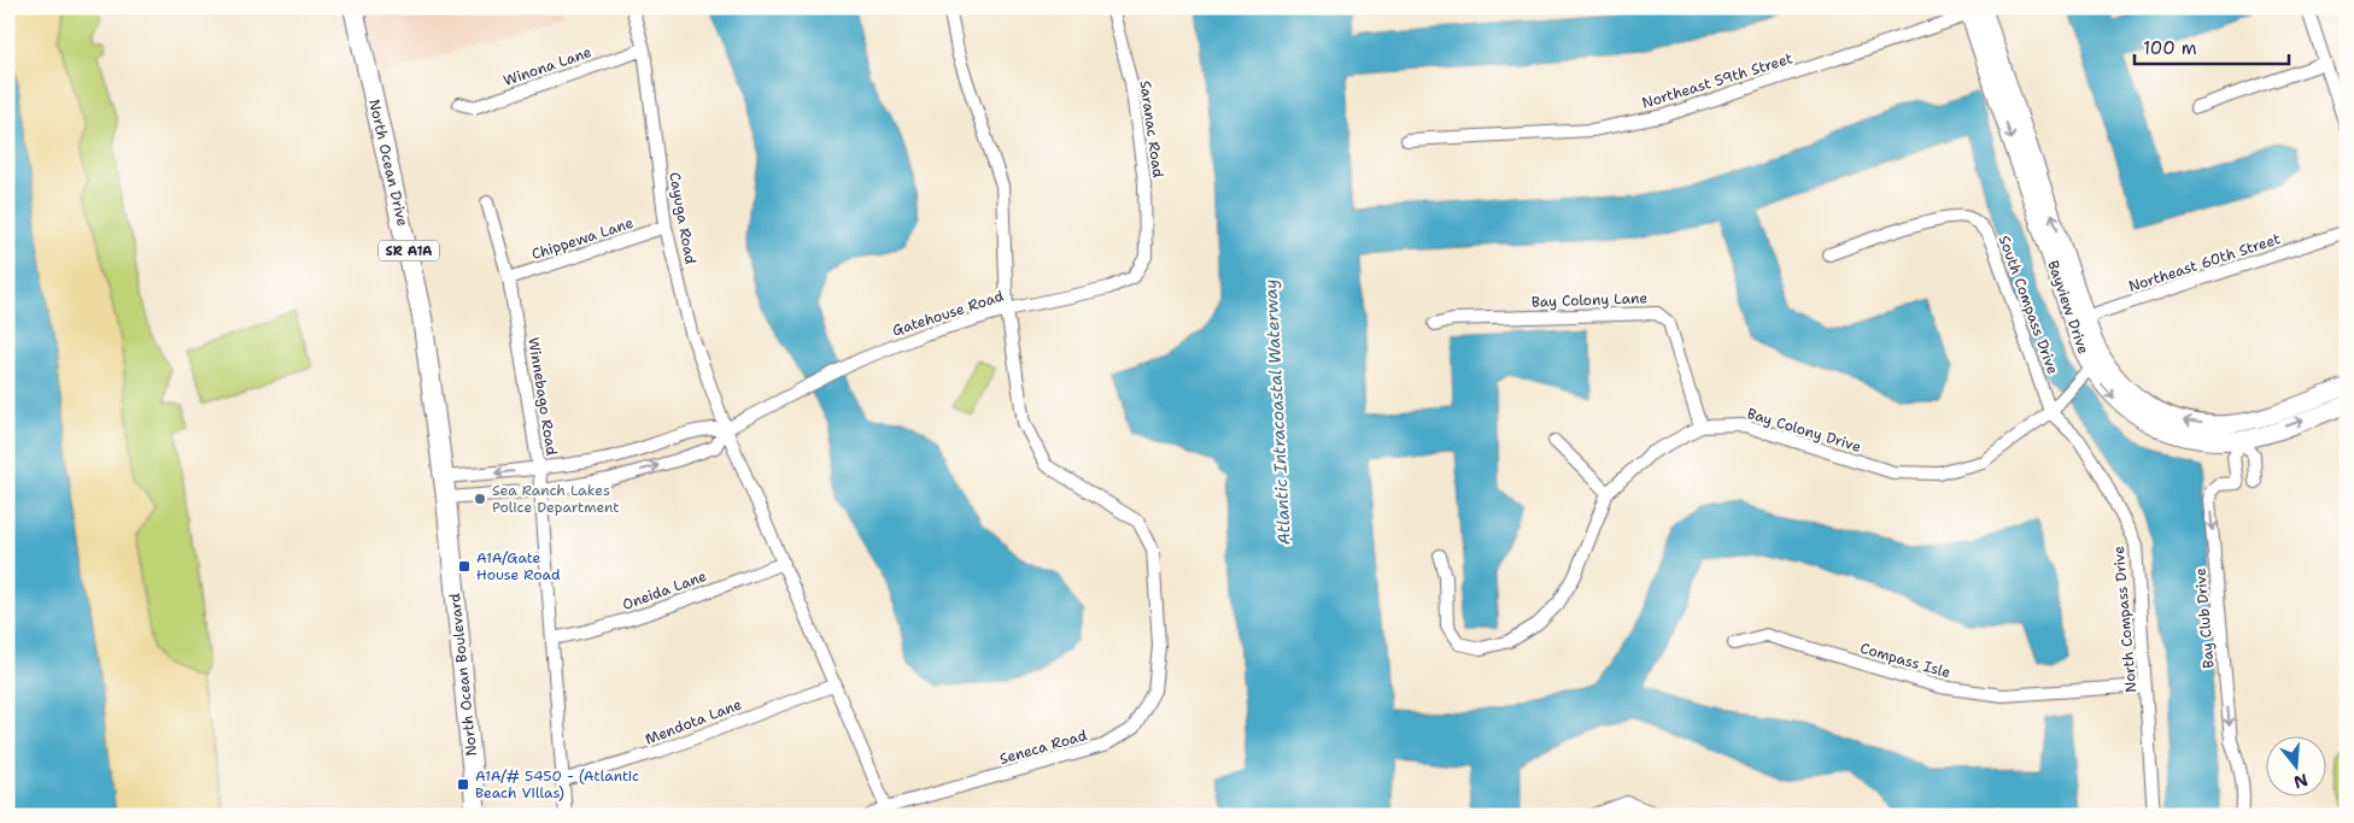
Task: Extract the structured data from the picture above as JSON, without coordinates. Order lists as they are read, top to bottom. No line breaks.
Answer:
{"streets":{"main road":["North Ocean Drive","SR A1A","North Ocean Boulevard"],"street":["Winona Lane","Northeast 59th Street","Saranac Road","Cayuga Road","Chippewa Lane","Northeast 60th Street","Bay Colony Lane","South Compass Drive","Bayview Drive","Gatehouse Road","Winnebago Road","Bay Colony Drive","Oneida Lane","Bay Club Drive","North Compass Drive","Compass Isle","Mendota Lane","Seneca Road"]},"crossings":[["Winona Lane","Cayuga Road"],["Northeast 59th Street","Bayview Drive"],["Saranac Road","Gatehouse Road"],["North Ocean Drive","Gatehouse Road"],["North Ocean Drive","North Ocean Boulevard"],["Cayuga Road","Chippewa Lane"],["Cayuga Road","Gatehouse Road"],["Chippewa Lane","Winnebago Road"],["Northeast 60th Street","Bayview Drive"],["Bay Colony Lane","Bay Colony Drive"],["South Compass Drive","Bay Colony Drive"],["South Compass Drive","North Compass Drive"],["Bayview Drive","Bay Colony Drive"],["Bayview Drive","Bay Club Drive"],["Gatehouse Road","Winnebago Road"],["Gatehouse Road","North Ocean Boulevard"],["Gatehouse Road","Seneca Road"],["Winnebago Road","Oneida Lane"],["Winnebago Road","Mendota Lane"],["Bay Colony Drive","North Compass Drive"],["North Compass Drive","Compass Isle"]],"one_way":["Bay Club Drive"],"water":["Atlantic Intracoastal Waterway"],"places":{"other":["Sea Ranch Lakes Police Department"],"transit":["A1A/Gate House Road","A1A/# 5450 - (Atlantic Beach Villas)"]},"scale_bar":"100 m","north":"bottom"}
